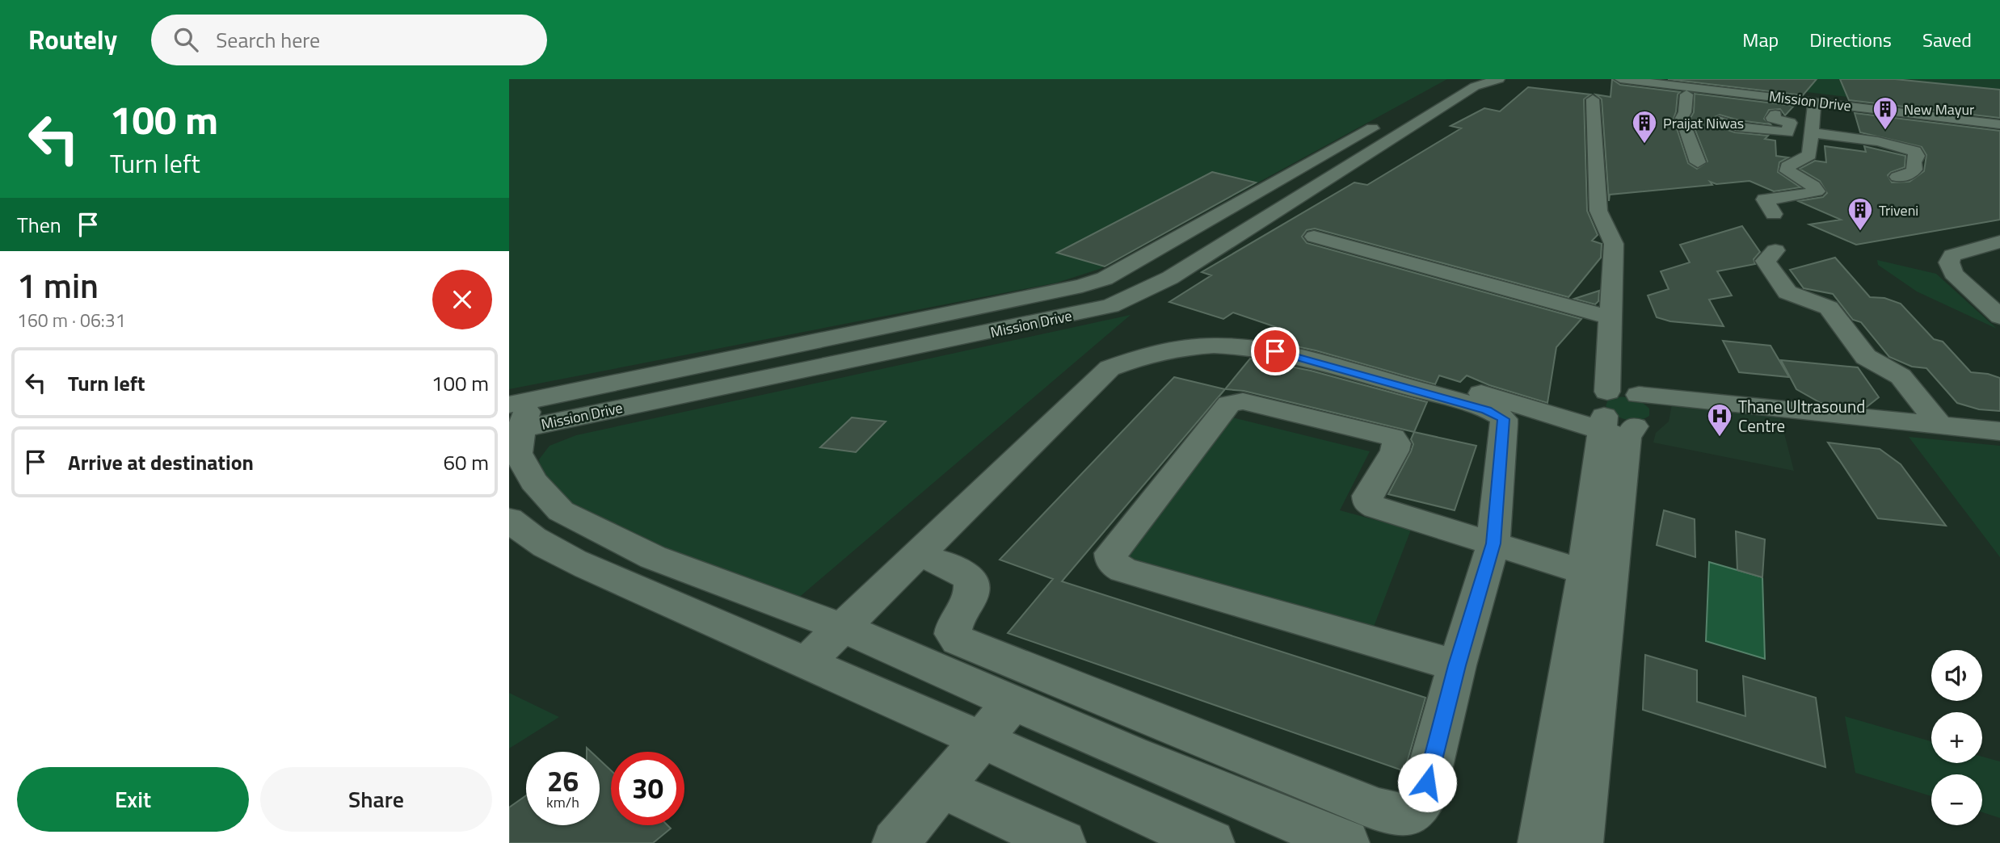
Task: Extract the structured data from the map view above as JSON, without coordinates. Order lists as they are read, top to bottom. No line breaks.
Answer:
{"streets":{"street":["Mission Drive"]},"places":{"building":["New Mayur","Praijat Niwas","Triveni"],"hospital":["Thane Ultrasound Centre"]},"page":{"header":"Routely","search":"Search here","nav":["Map","Directions","Saved"],"turn":["100 m","Turn left"],"then":"Then","heading":["1 min","160 m · 06:31"],"list":[{"name":"Turn left","value":"100 m"},{"name":"Arrive at destination","value":"60 m"}],"map_buttons":["+","−"],"speed":"26 km/h","limit":"30","buttons":["Exit","Share"]}}
